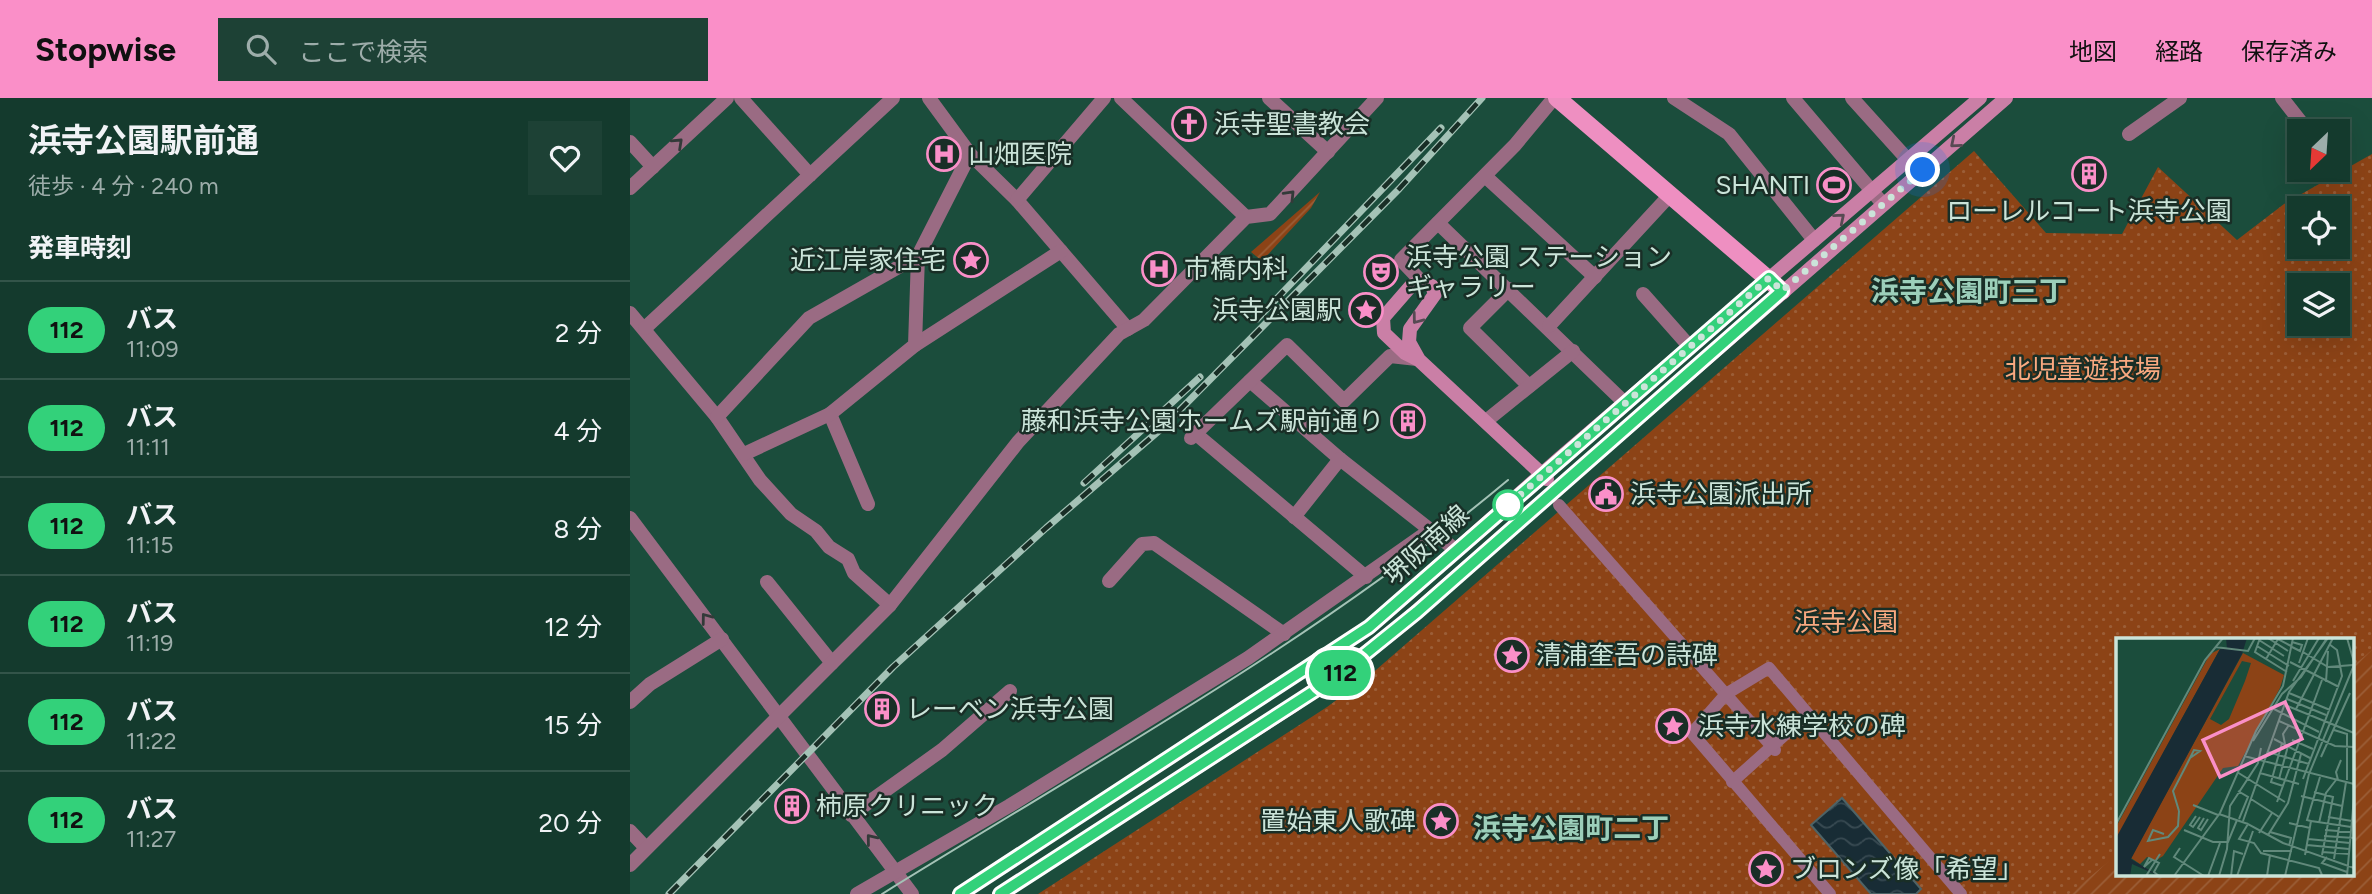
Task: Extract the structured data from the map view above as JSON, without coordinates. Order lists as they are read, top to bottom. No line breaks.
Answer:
{"streets":{"main road":["堺阪南線"]},"districts":["浜寺公園町三丁","浜寺公園町二丁"],"parks":["北児童遊技場","浜寺公園"],"places":{"church":["浜寺聖書教会"],"hospital":["山畑医院","市橋内科"],"building":["ローレルコート浜寺公園","藤和浜寺公園ホームズ駅前通り","レーベン浜寺公園","柿原クリニック"],"sports":["SHANTI"],"place":["近江岸家住宅","浜寺公園駅","清浦奎吾の詩碑","浜寺水練学校の碑","置始東人歌碑","ブロンズ像「希望」"],"theatre":["浜寺公園 ステーション ギャラリー"],"public building":["浜寺公園派出所"]},"lines":["bus line 112"],"north":"bottom left","page":{"header":"Stopwise","search":"ここで検索","nav":["地図","経路","保存済み"],"heading":[["浜寺公園駅前通","徒歩 · 4 分 · 240 m"],"発車時刻"],"on_map":"112","list":[{"mark":"112","name":"バス","note":"11:09","value":"2 分"},{"mark":"112","name":"バス","note":"11:11","value":"4 分"},{"mark":"112","name":"バス","note":"11:15","value":"8 分"},{"mark":"112","name":"バス","note":"11:19","value":"12 分"},{"mark":"112","name":"バス","note":"11:22","value":"15 分"},{"mark":"112","name":"バス","note":"11:27","value":"20 分"}]}}
